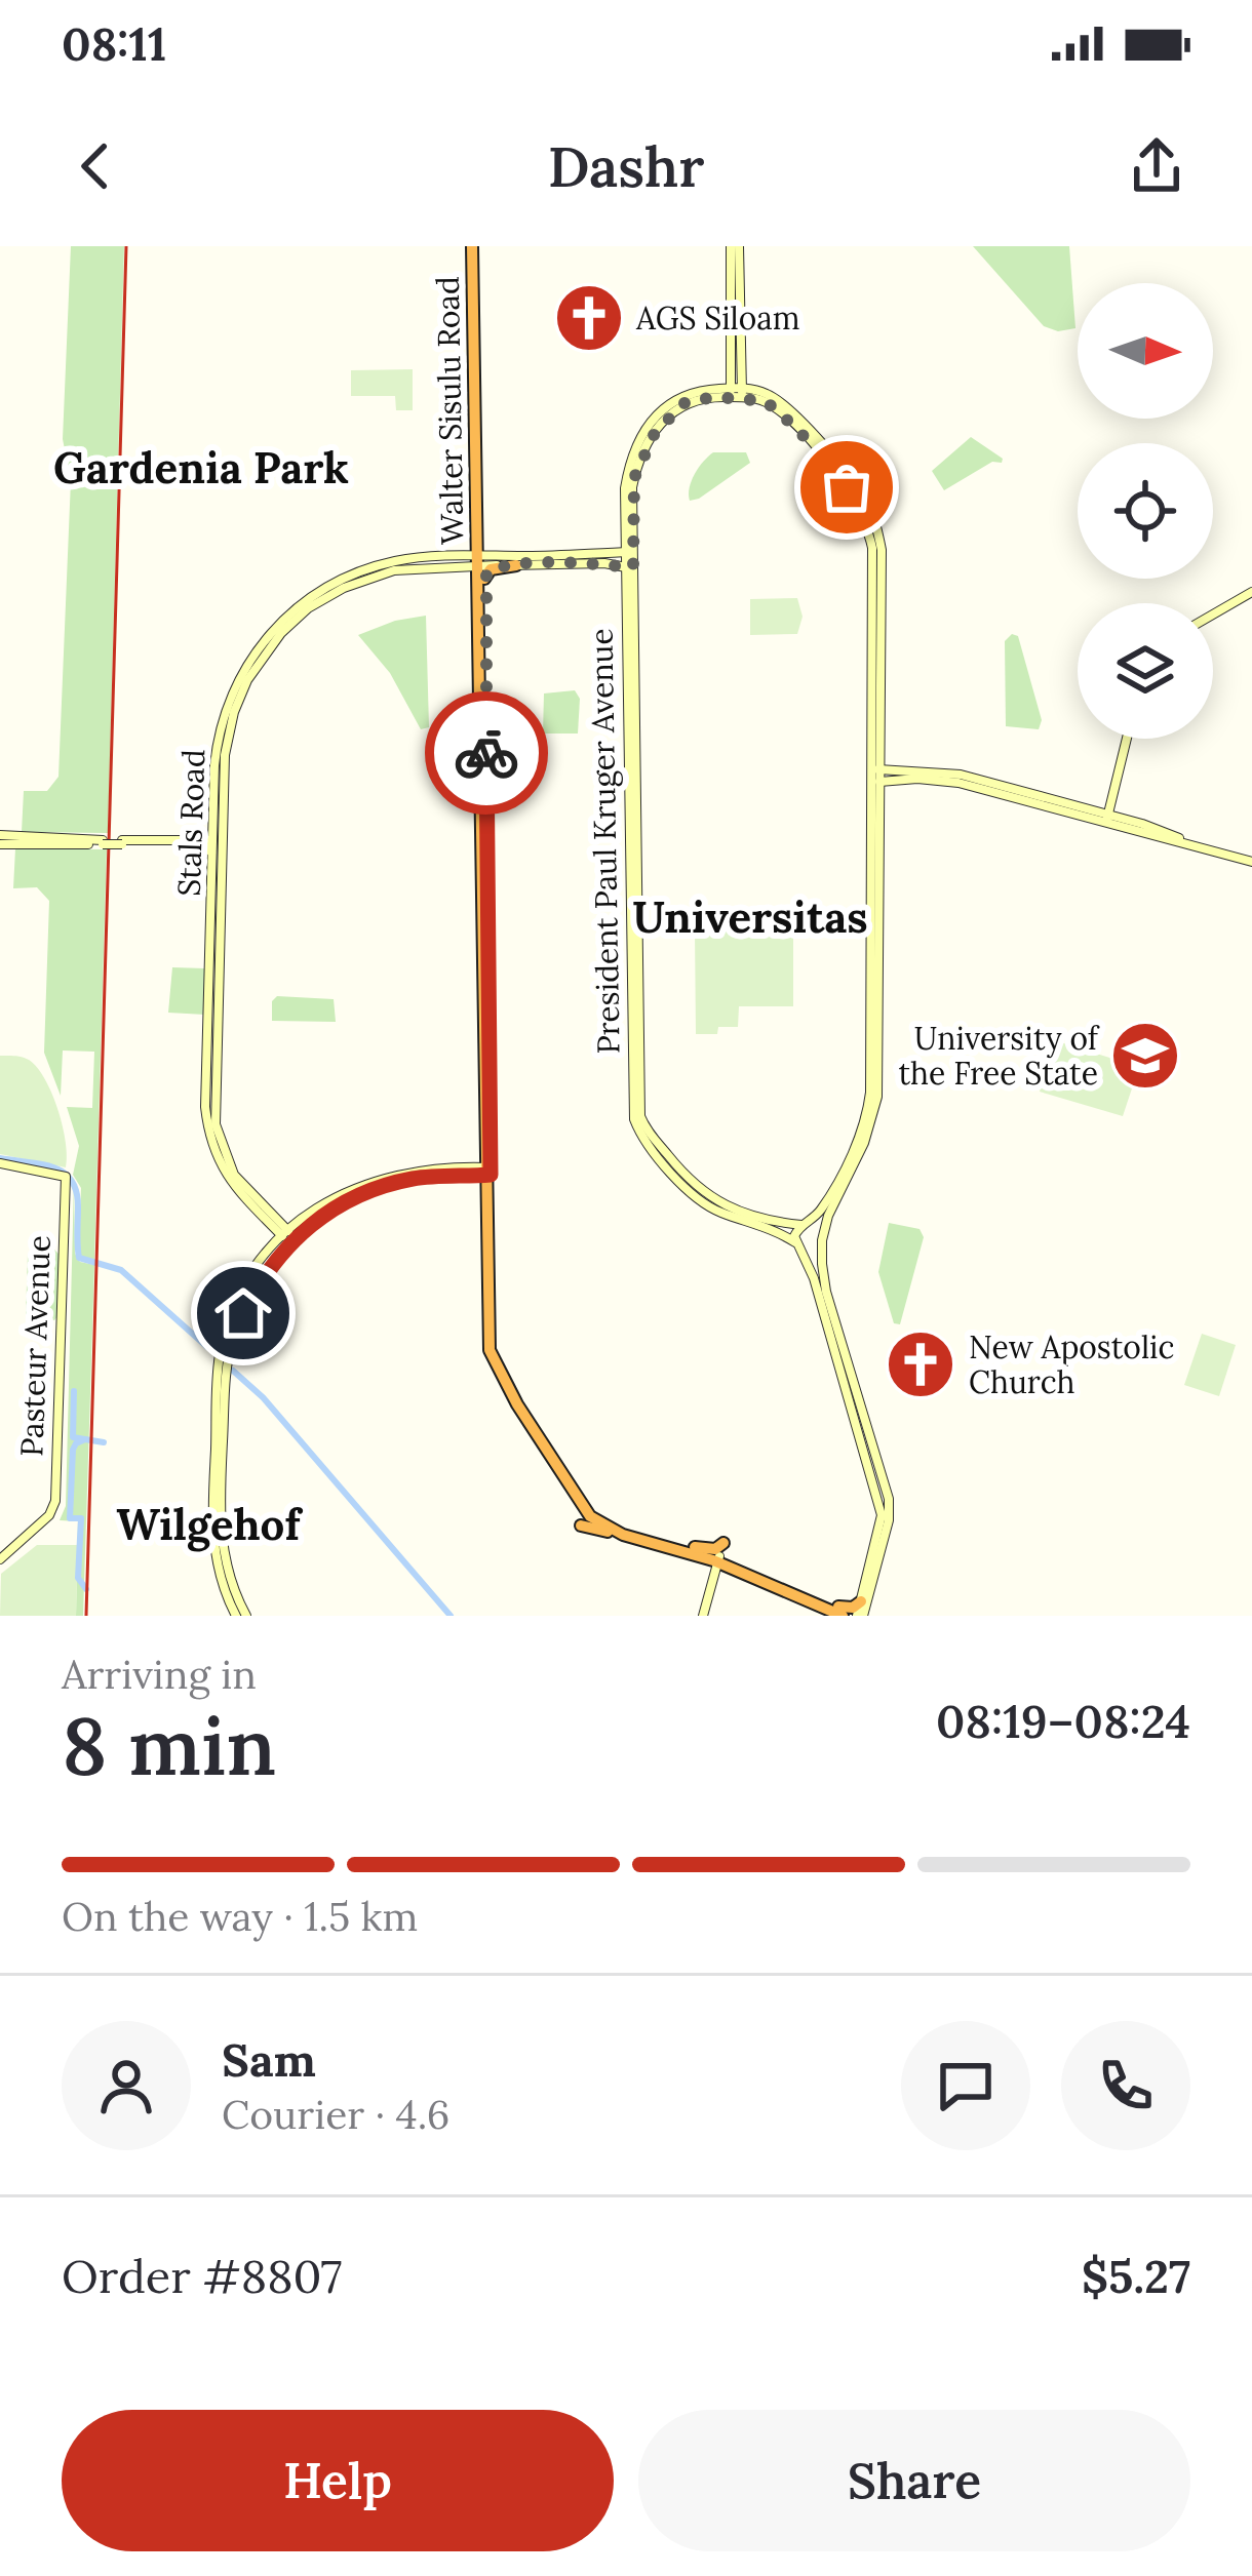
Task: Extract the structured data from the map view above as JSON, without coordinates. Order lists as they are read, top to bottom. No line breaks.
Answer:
{"streets":{"highway":["Walter Sisulu Road"],"street":["Stals Road","President Paul Kruger Avenue","Pasteur Avenue"]},"crossings":[["Walter Sisulu Road","Stals Road"]],"districts":["Gardenia Park","Universitas","Wilgehof"],"places":{"church":["AGS Siloam","New Apostolic Church"],"school or university":["University of the Free State"]},"north":"right","page":{"status":"08:11","header":"Dashr","heading":["8 min","Arriving in","08:19–08:24"],"panel":["Sam","Courier · 4.6","Order #8807","$5.27"],"bar":"On the way · 1.5 km","buttons":["Help","Share"]}}
